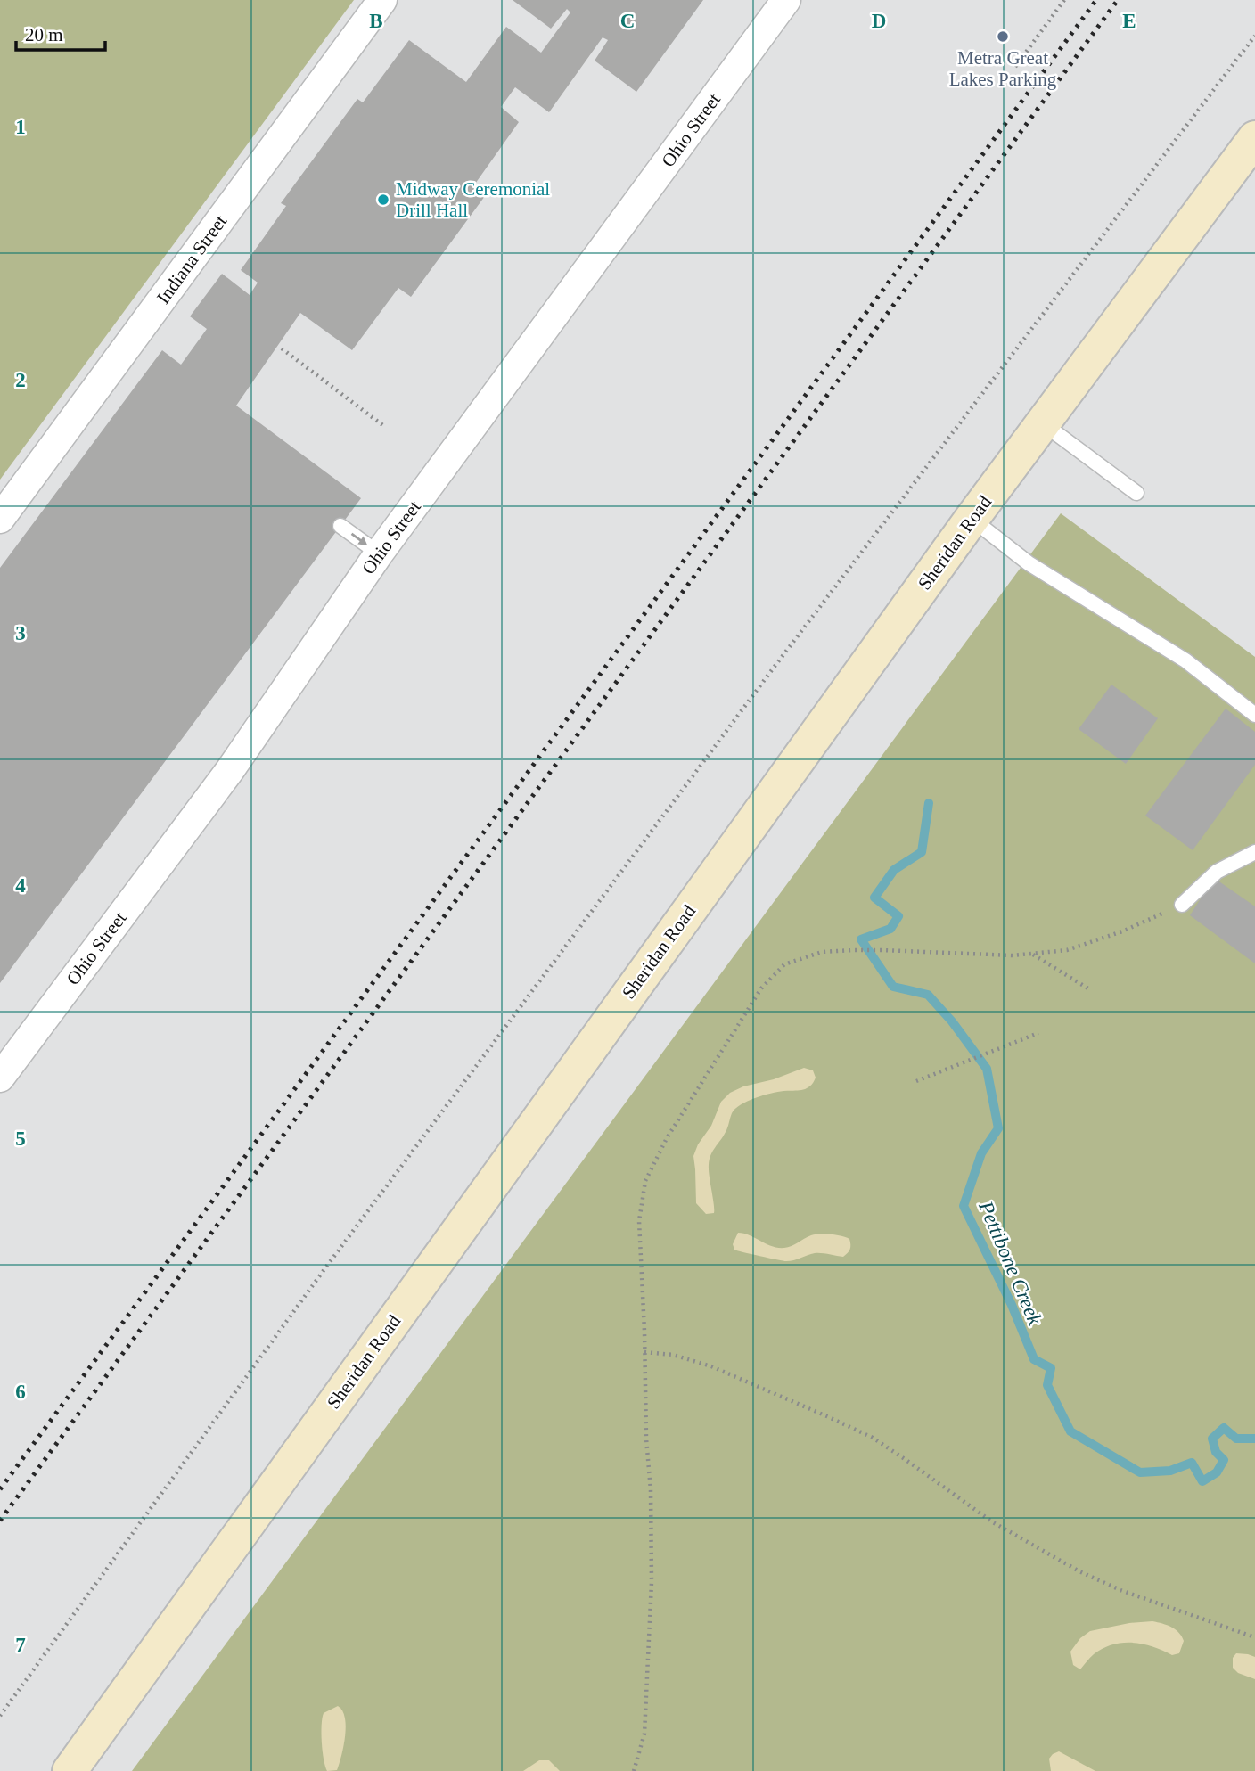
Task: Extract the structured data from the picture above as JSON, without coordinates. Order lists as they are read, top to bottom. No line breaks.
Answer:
{"streets":{"main road":["Sheridan Road"],"street":["Ohio Street","Indiana Street"]},"water":["Pettibone Creek"],"places":["Metra Great Lakes Parking","Midway Ceremonial Drill Hall"],"scale_bar":"20 m","grid":{"columns":["B","C","D","E"],"rows":["1","2","3","4","5","6","7"]}}
